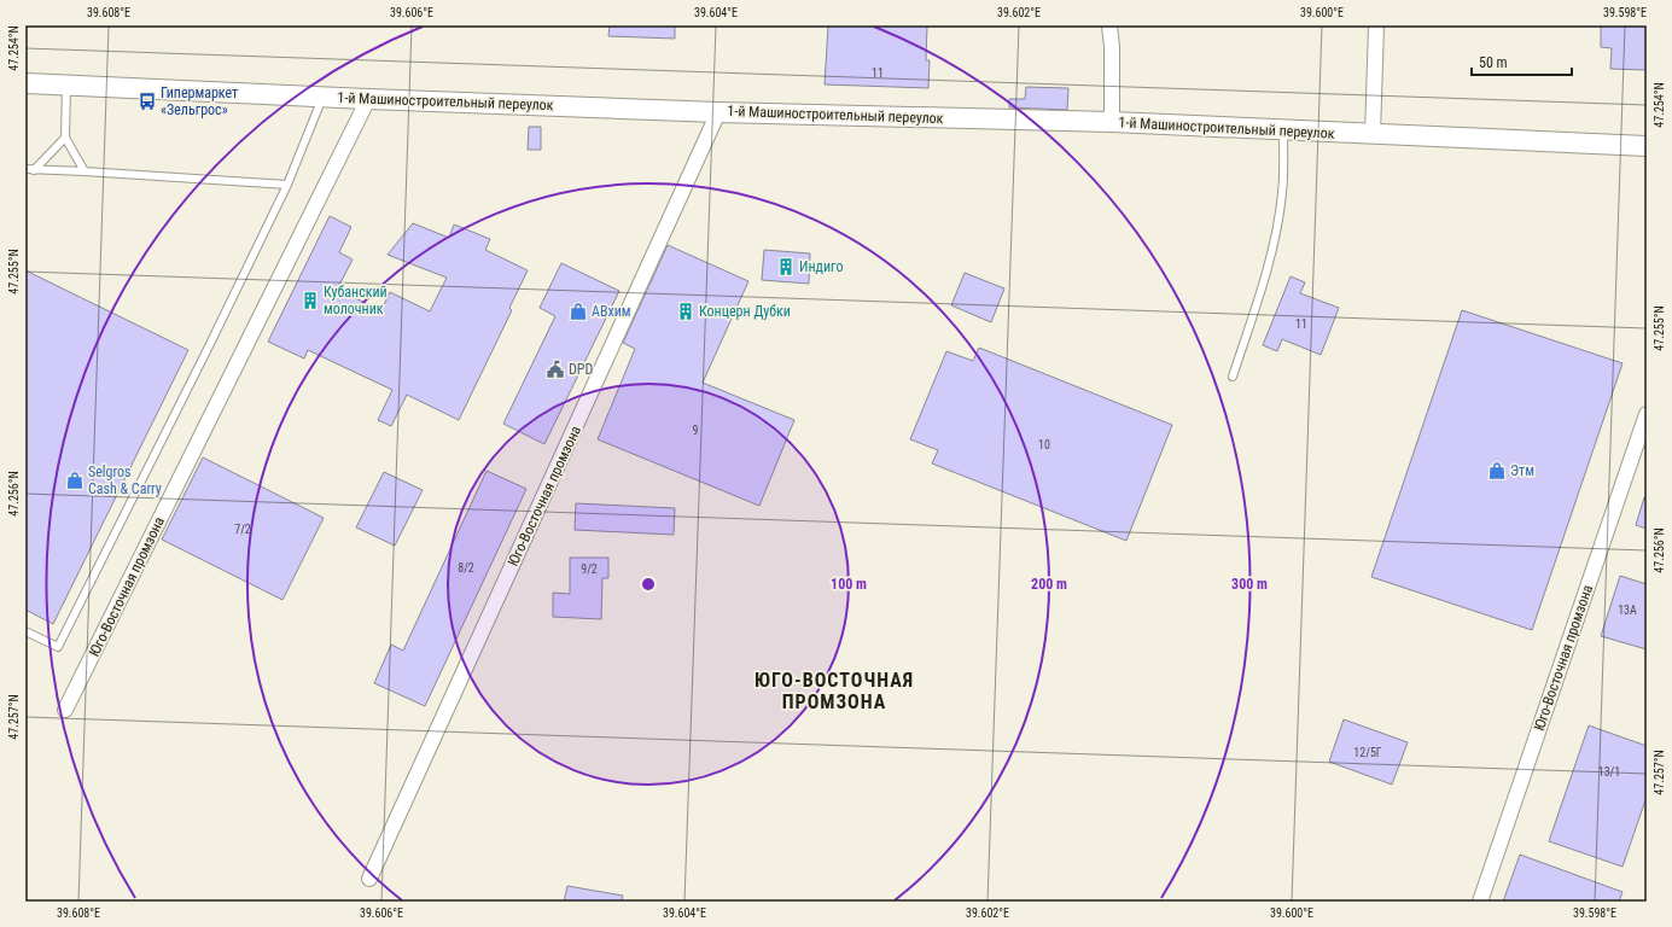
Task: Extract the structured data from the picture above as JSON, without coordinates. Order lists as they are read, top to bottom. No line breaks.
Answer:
{"streets":{"street":["1-й Машиностроительный переулок","Юго-Восточная промзона"]},"crossings":[["1-й Машиностроительный переулок","Юго-Восточная промзона"]],"districts":["ЮГО-ВОСТОЧНАЯ ПРОМЗОНА"],"places":{"bus stop":["Гипермаркет «Зельгрос»"],"building":["Индиго","Кубанский молочник","Концерн Дубки"],"shop":["АВхим","Этм","Selgros Cash & Carry"],"public building":["DPD"]},"house_numbers":["11","11","9","10","7/2","8/2","9/2","13А","12/5Г","13/1"],"scale_bar":"50 m","coordinates":["39.608°E","39.606°E","39.604°E","39.602°E","39.600°E","39.598°E","47.254°N","47.255°N","47.256°N","47.257°N"],"rings":["100 m","200 m","300 m"]}
